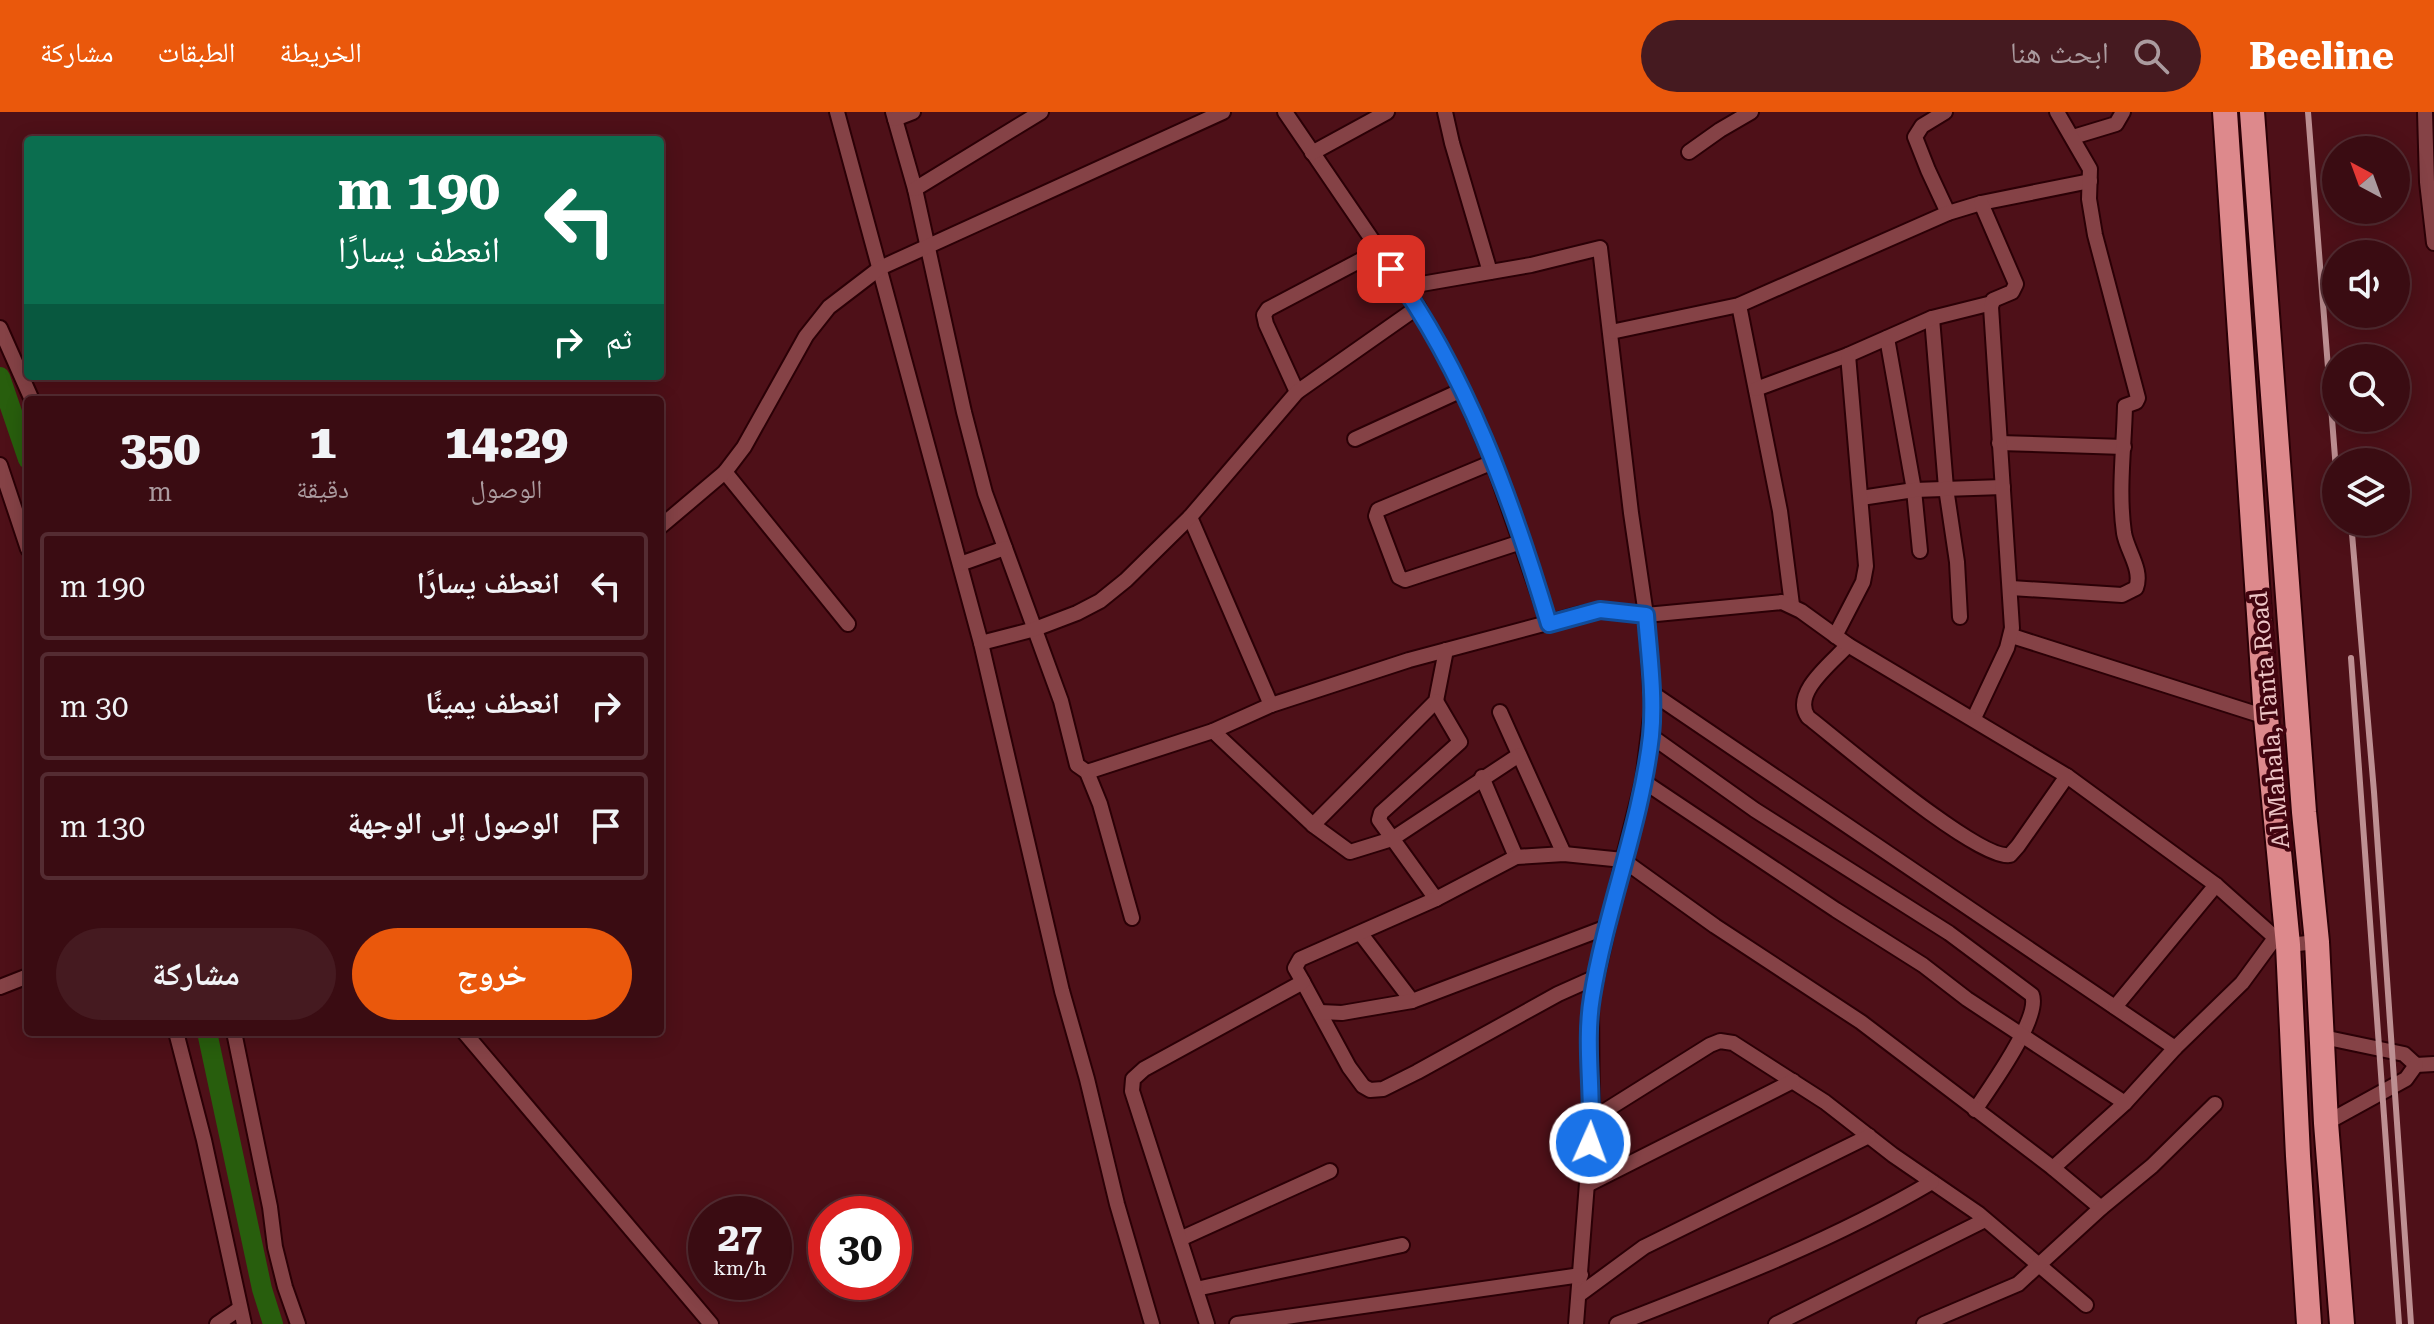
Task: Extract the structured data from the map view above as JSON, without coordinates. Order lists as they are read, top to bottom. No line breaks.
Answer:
{"streets":{"highway":["Al Mahala, Tanta Road"]},"north":"top left","page":{"header":"Beeline","search":"ابحث هنا","nav":["الخريطة","الطبقات","مشاركة"],"turn":["190 m","انعطف يسارًا"],"then":"ثم","eta":["14:29","الوصول","1","دقيقة","350","m"],"list":[{"name":"انعطف يسارًا","value":"190 m"},{"name":"انعطف يمينًا","value":"30 m"},{"name":"الوصول إلى الوجهة","value":"130 m"}],"buttons":["خروج","مشاركة"],"speed":"27 km/h","limit":"30"}}
